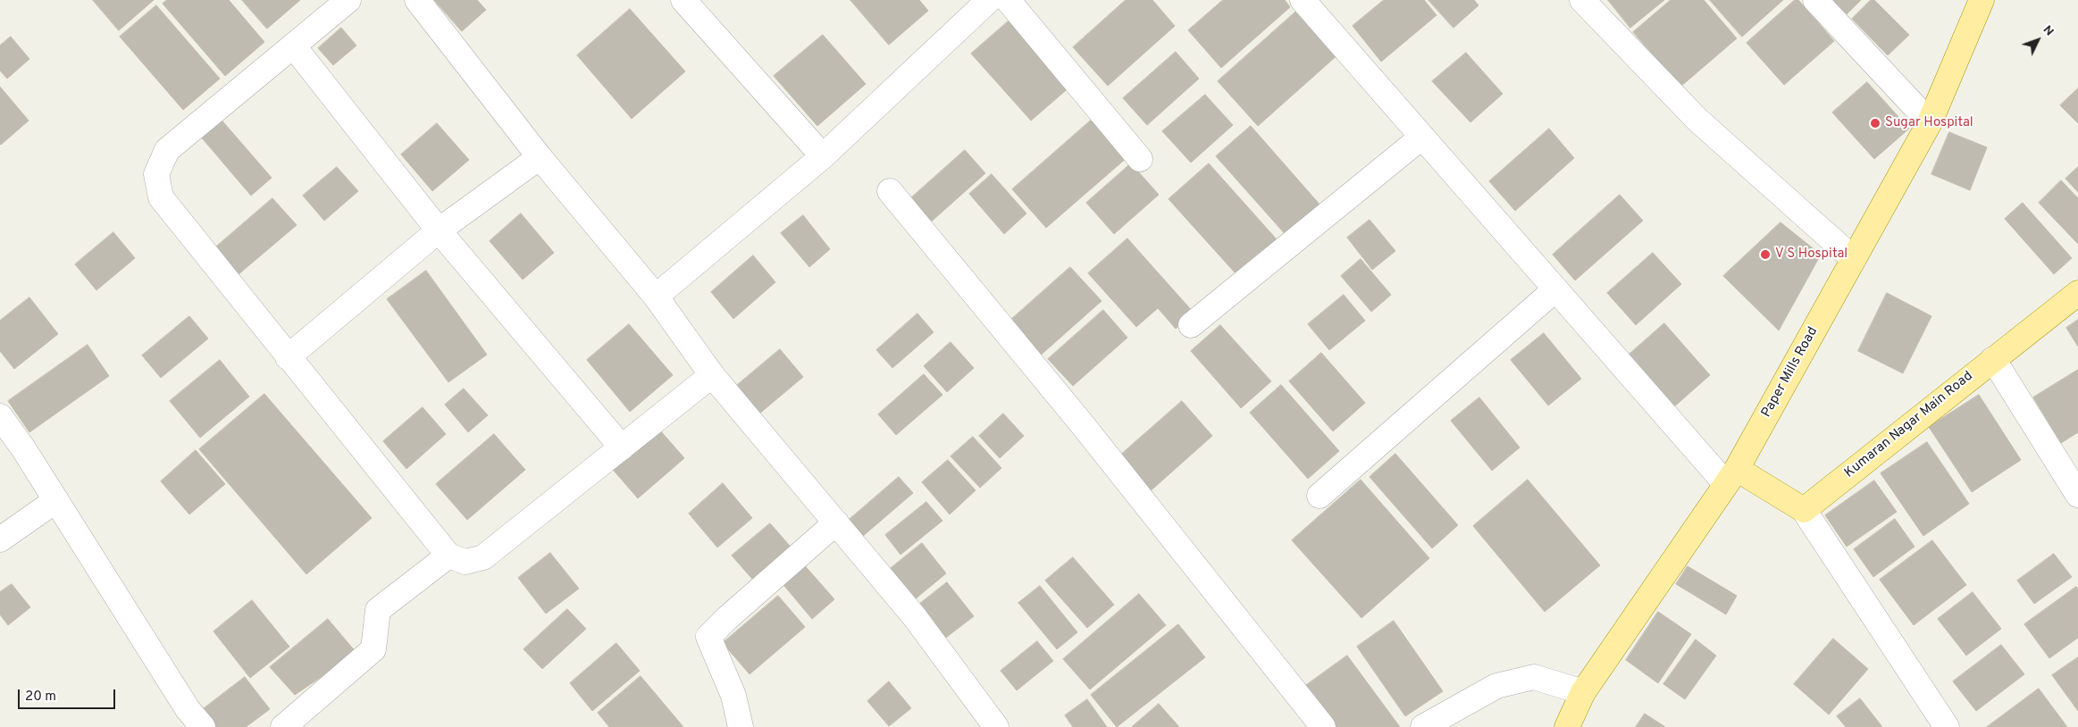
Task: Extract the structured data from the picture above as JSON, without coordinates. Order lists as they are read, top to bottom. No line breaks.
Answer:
{"streets":{"main road":["Paper Mills Road","Kumaran Nagar Main Road"]},"places":["Sugar Hospital","V S Hospital"],"scale_bar":"20 m","north":"top right"}
